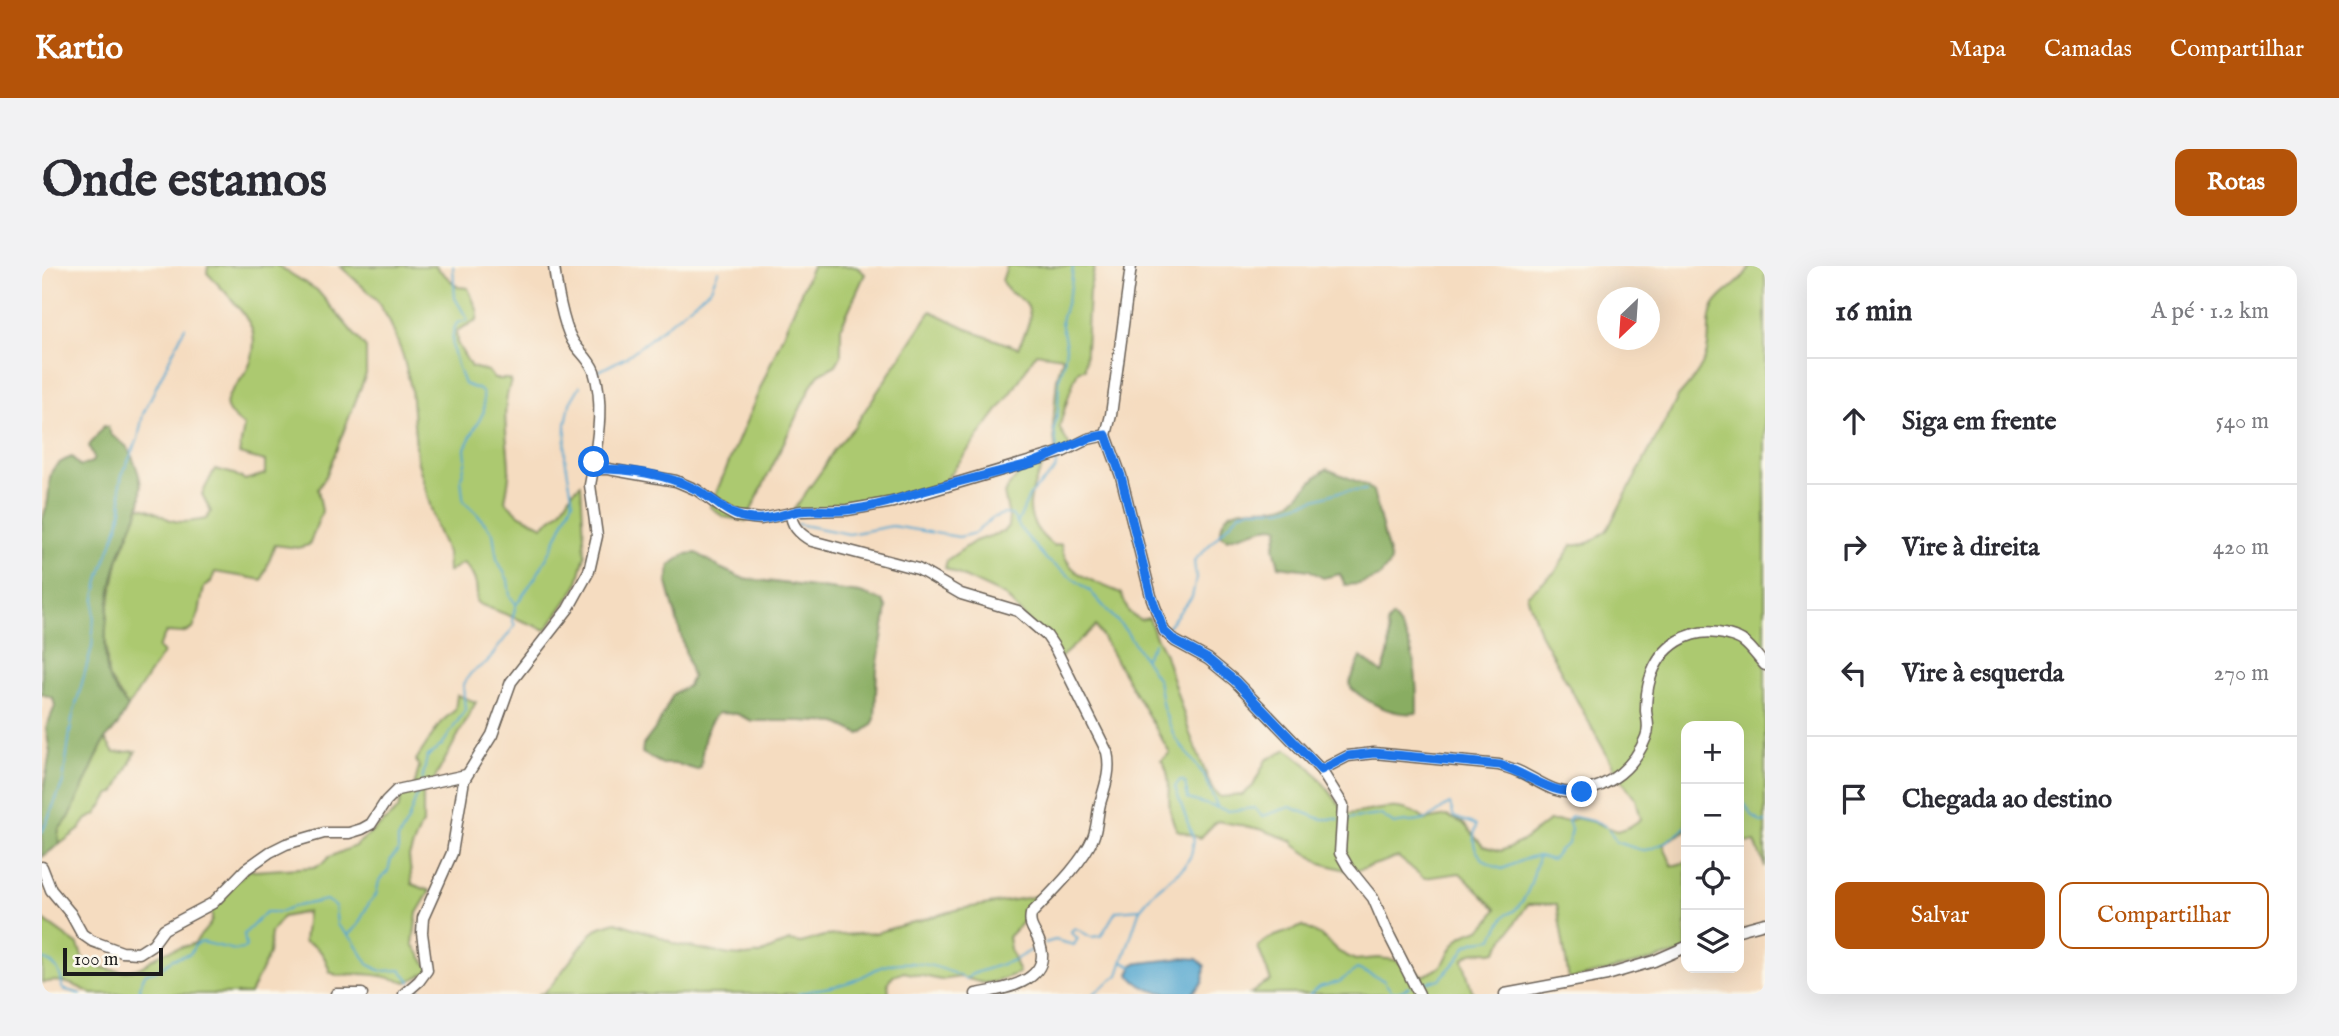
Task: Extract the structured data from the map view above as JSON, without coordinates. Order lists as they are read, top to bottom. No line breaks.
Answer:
{"scale_bar":"100 m","north":"bottom left","page":{"header":"Kartio","nav":["Mapa","Camadas","Compartilhar"],"buttons":["Rotas",["Salvar","Compartilhar"]],"title":"Onde estamos","heading":["16 min","A pé · 1.2 km"],"list":[["Siga em frente","540 m"],["Vire à direita","420 m"],["Vire à esquerda","270 m"],"Chegada ao destino"],"map_buttons":["+","−"],"scale":"100 m"}}
